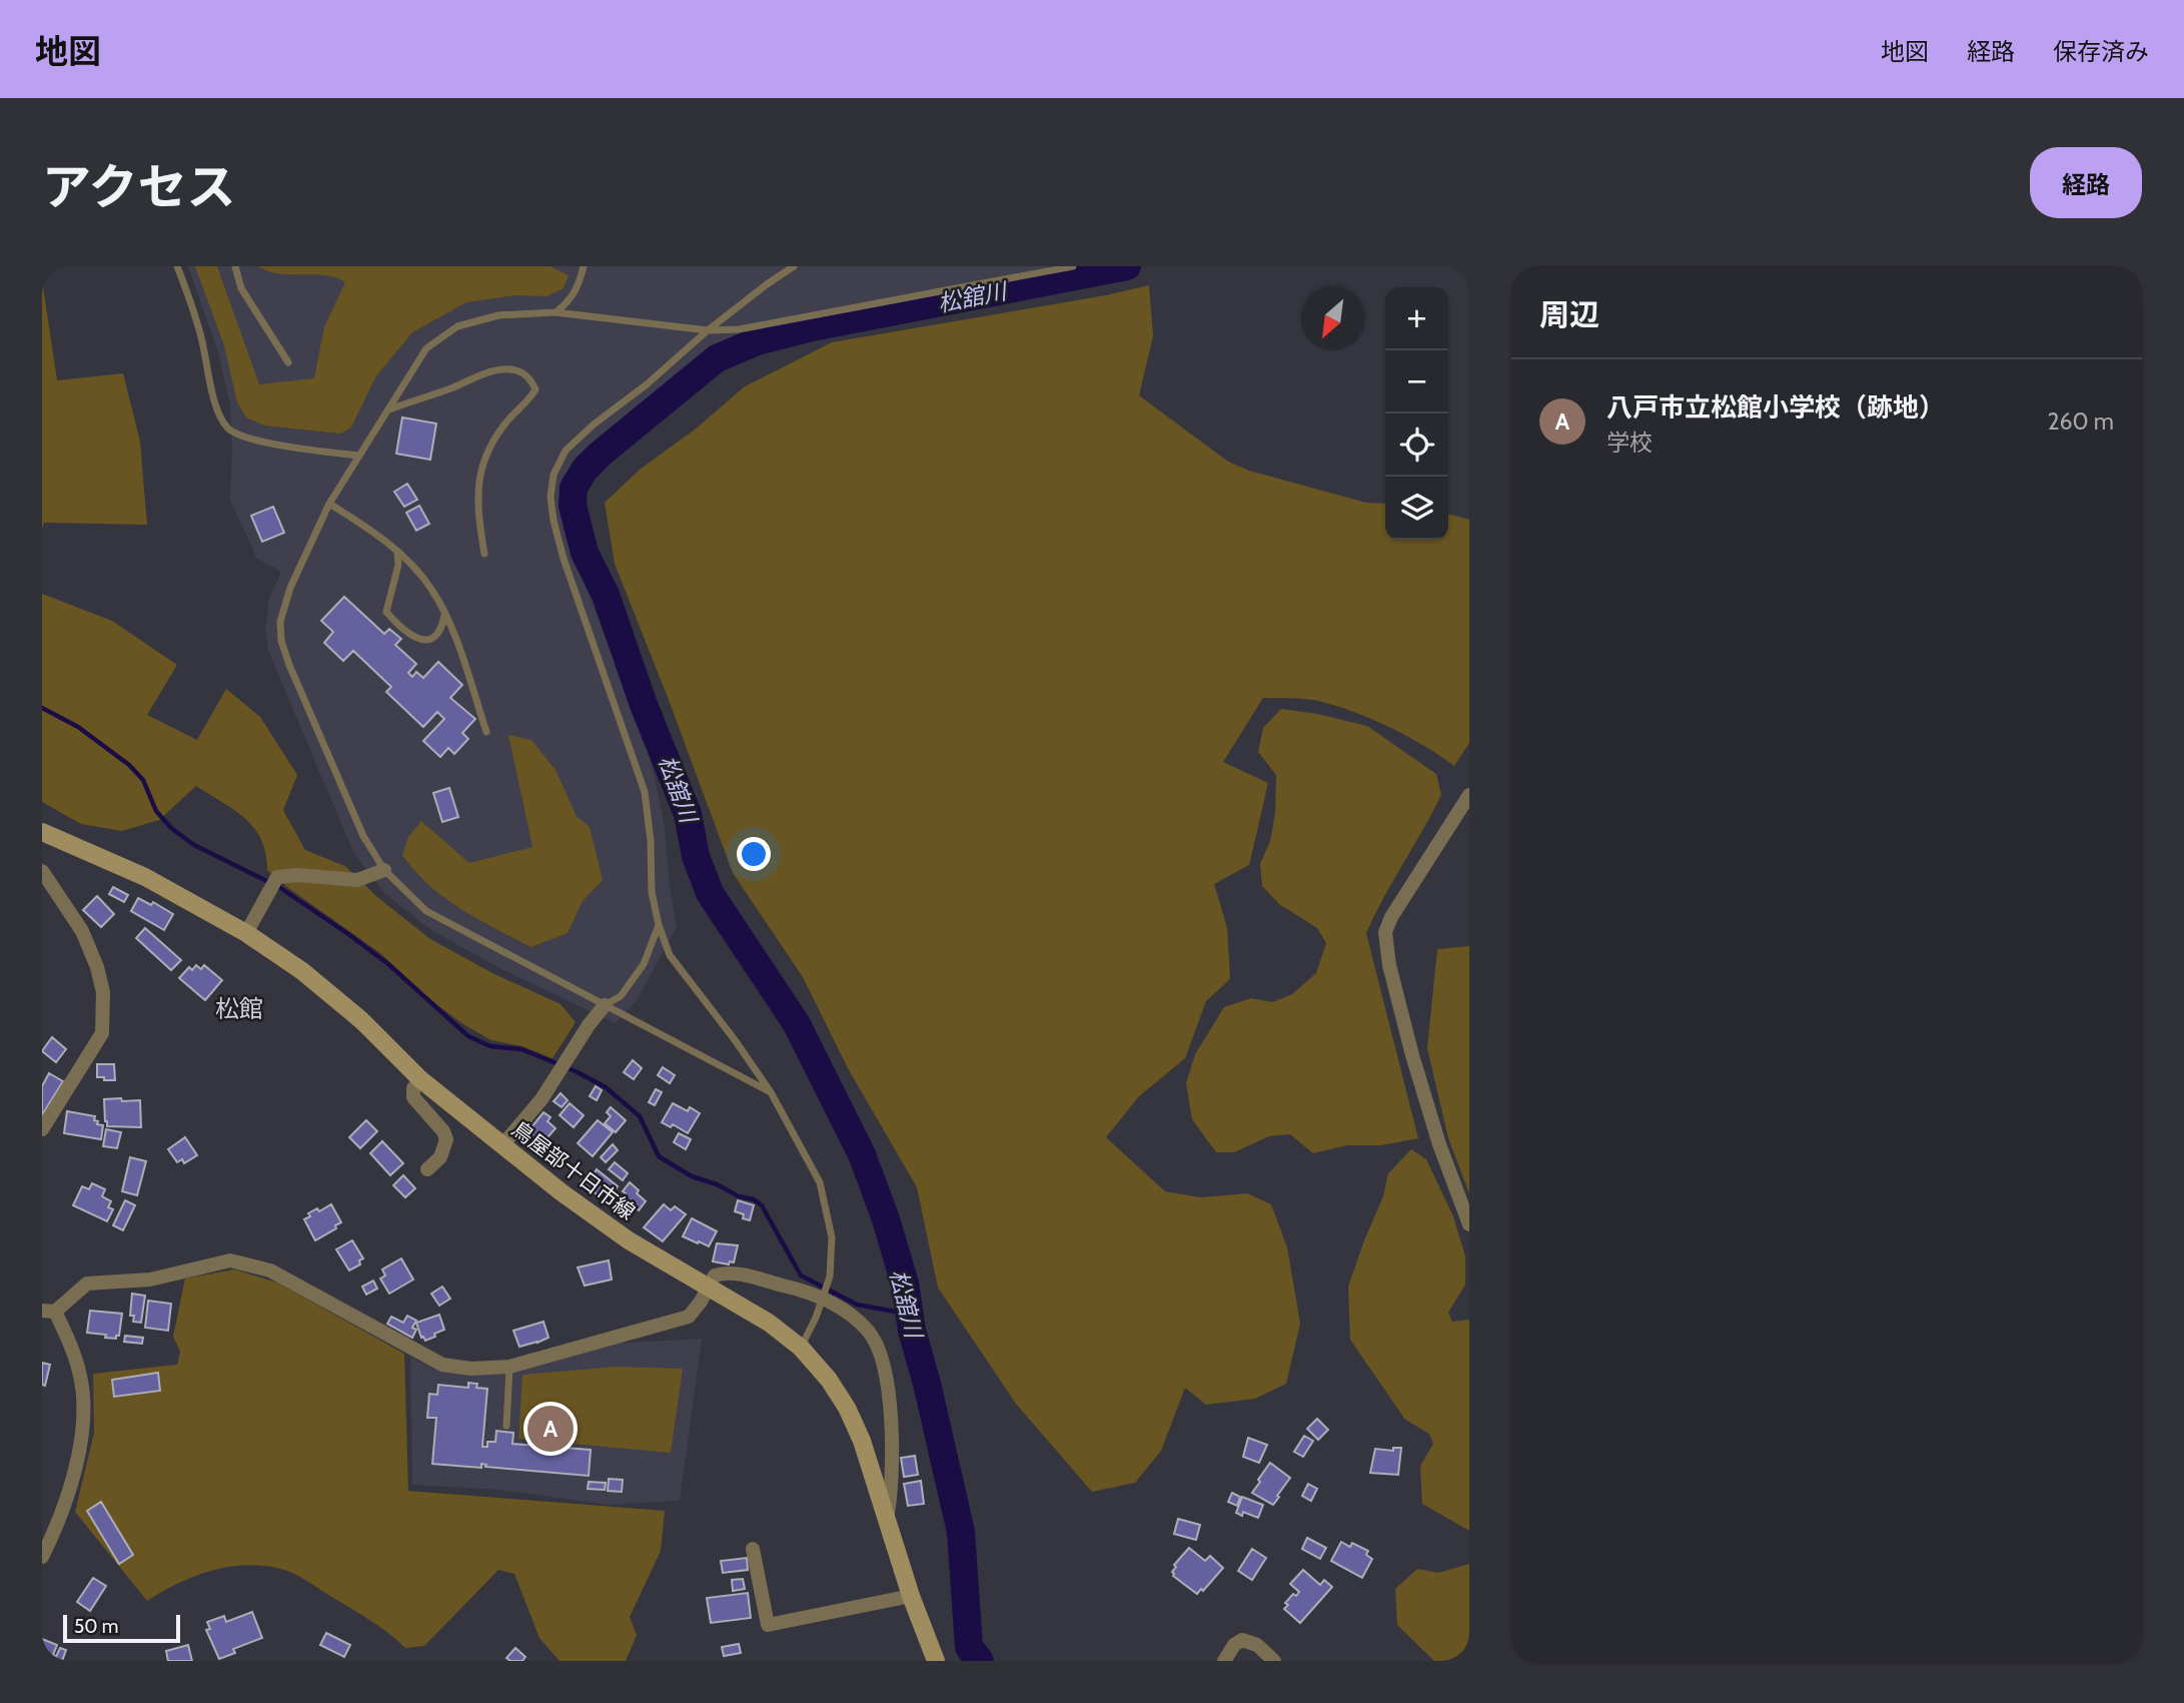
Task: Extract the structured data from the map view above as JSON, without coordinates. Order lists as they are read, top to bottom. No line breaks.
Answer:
{"streets":{"main road":["鳥屋部十日市線"]},"districts":["松館"],"water":["松舘川"],"scale_bar":"50 m","north":"bottom left","page":{"header":"地図","nav":["地図","経路","保存済み"],"title":"アクセス","buttons":"経路","heading":"周辺","map_buttons":["+","−"],"list":[{"mark":"A","name":"八戸市立松館小学校（跡地）","note":"学校","value":"260 m"}],"pins":"A","scale":"50 m"}}
